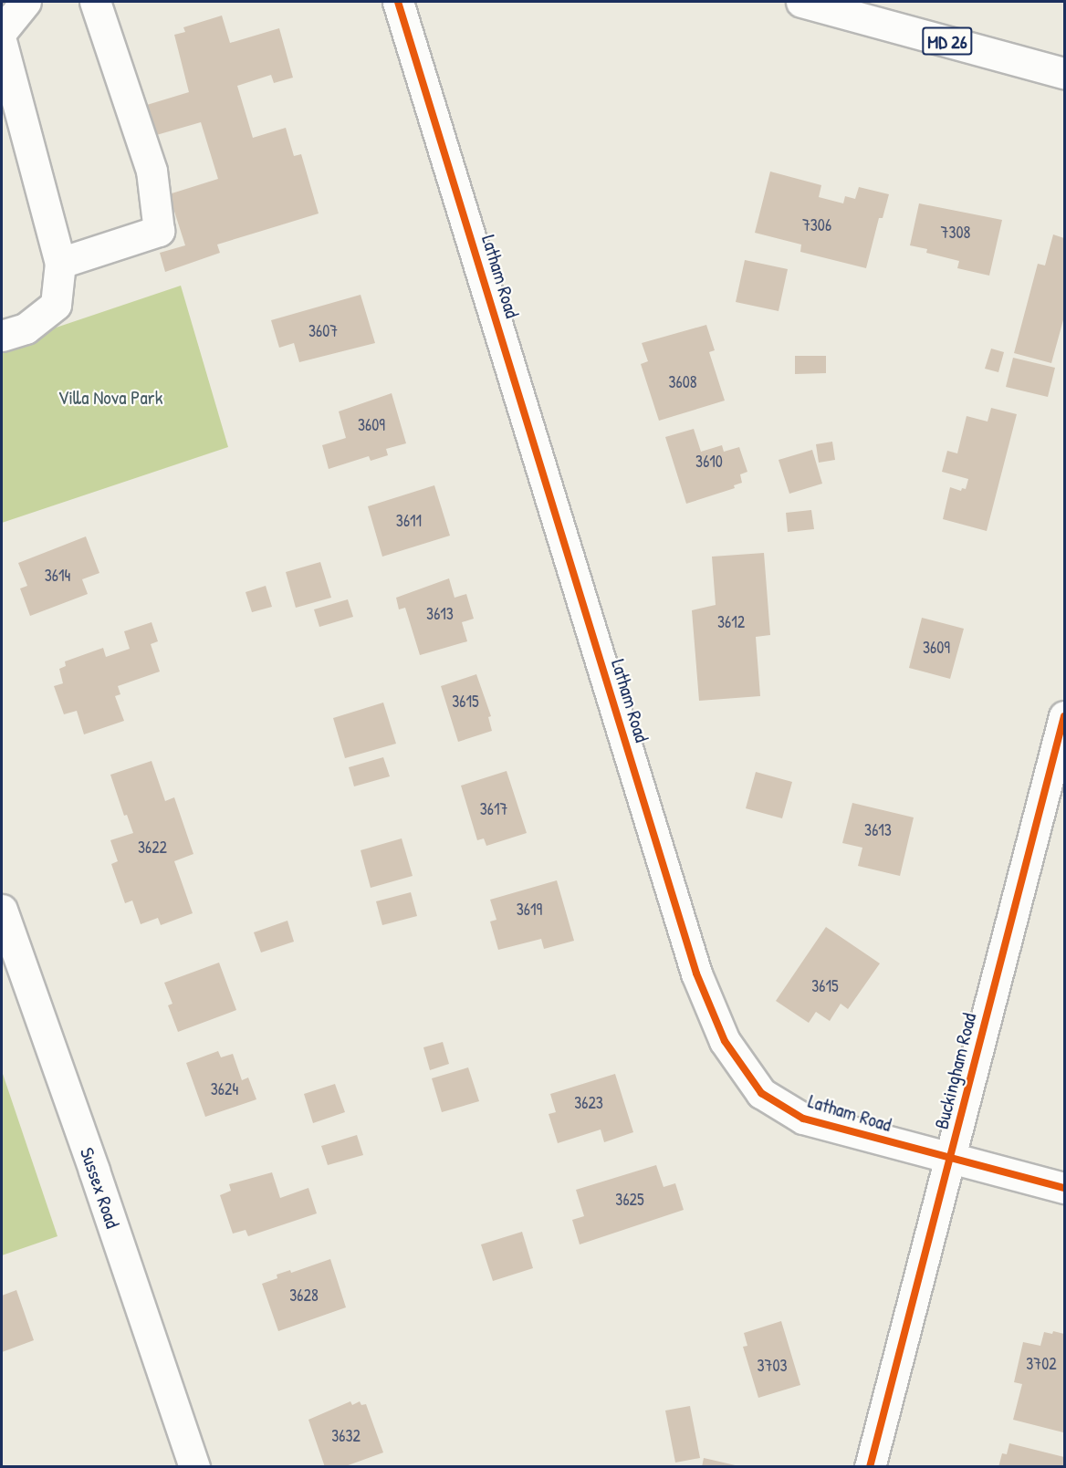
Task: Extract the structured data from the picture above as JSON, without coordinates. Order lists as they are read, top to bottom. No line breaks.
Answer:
{"streets":{"street":["MD 26","Latham Road","Buckingham Road","Sussex Road"]},"crossings":[["Latham Road","Buckingham Road"]],"parks":["Villa Nova Park"],"house_numbers":["7306","7308","3607","3608","3609","3610","3611","3614","3613","3612","3609","3615","3617","3613","3622","3619","3615","3624","3623","3625","3628","3702","3703","3632"]}
